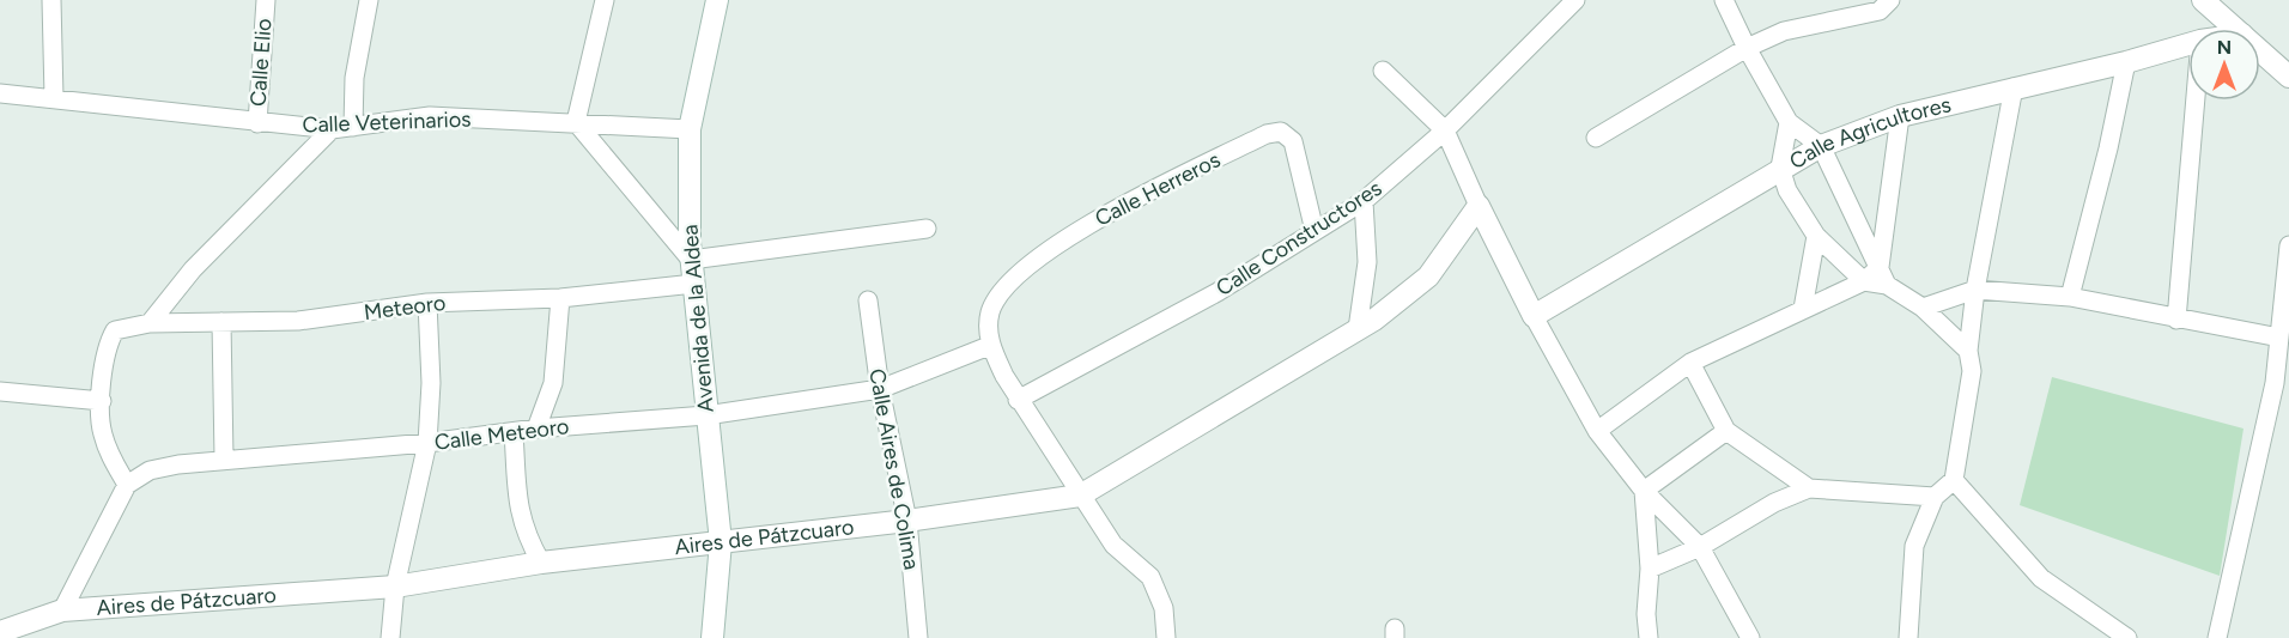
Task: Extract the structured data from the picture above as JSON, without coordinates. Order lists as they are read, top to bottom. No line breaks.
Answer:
{"streets":{"street":["Calle Elio","Calle Veterinarios","Calle Agricultores","Calle Herreros","Calle Constructores","Meteoro","Avenida de la Aldea","Calle Meteoro","Calle Aires de Colima","Aires de Pátzcuaro"]},"crossings":[["Calle Elio","Calle Veterinarios"],["Calle Veterinarios","Avenida de la Aldea"],["Calle Herreros","Calle Constructores"],["Calle Herreros","Calle Meteoro"],["Meteoro","Avenida de la Aldea"],["Avenida de la Aldea","Calle Meteoro"],["Avenida de la Aldea","Aires de Pátzcuaro"],["Calle Meteoro","Calle Aires de Colima"],["Calle Aires de Colima","Aires de Pátzcuaro"]],"north":"top"}
